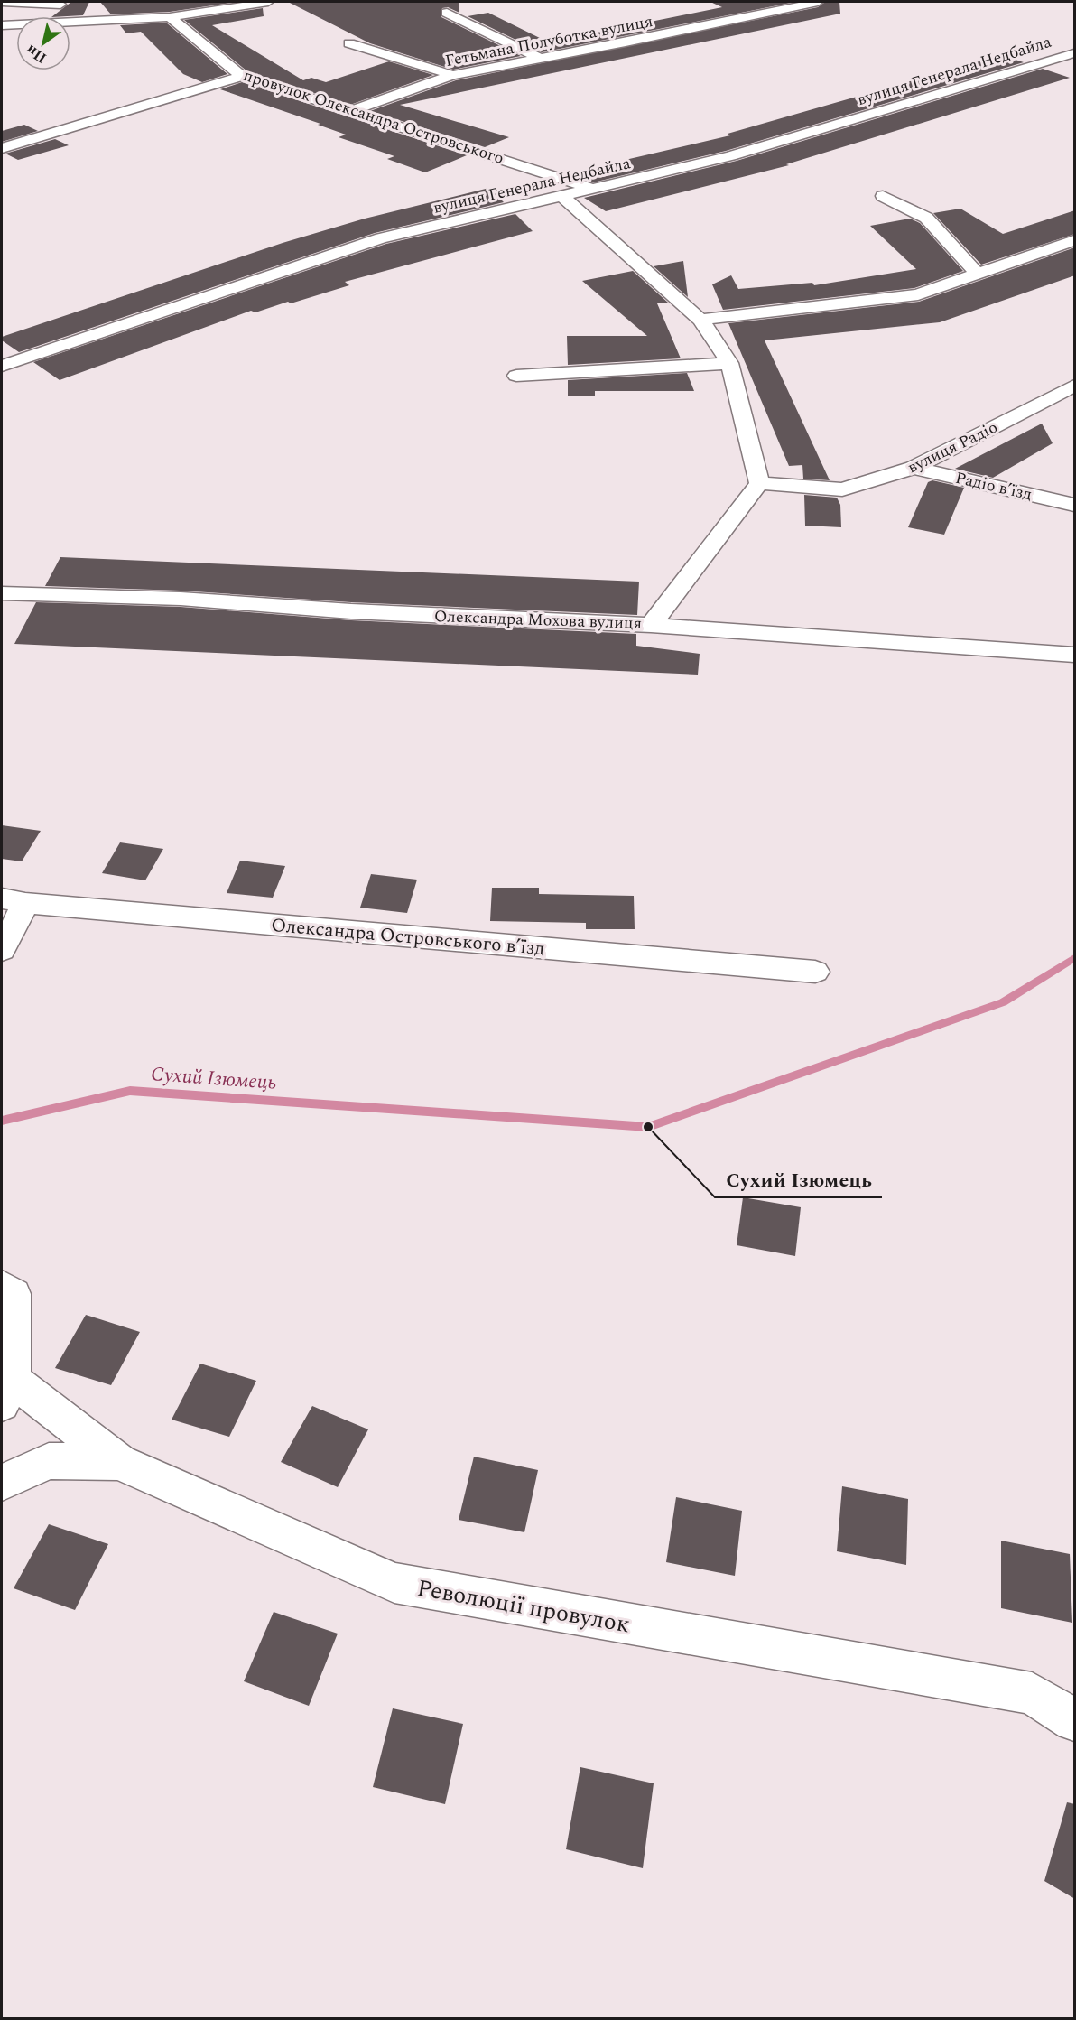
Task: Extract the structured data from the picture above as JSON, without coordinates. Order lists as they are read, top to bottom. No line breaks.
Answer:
{"streets":{"street":["Гетьмана Полуботка вулиця","вулиця Генерала Недбайла","провулок Олександра Островського","вулиця Радіо","Радіо в’їзд","Олександра Мохова вулиця","Олександра Островського в’їзд","Революції провулок"]},"crossings":[["Гетьмана Полуботка вулиця","провулок Олександра Островського"],["вулиця Генерала Недбайла","провулок Олександра Островського"],["вулиця Радіо","Радіо в’їзд"]],"water":["Сухий Ізюмець"],"places":["Сухий Ізюмець"],"north":"bottom left"}
